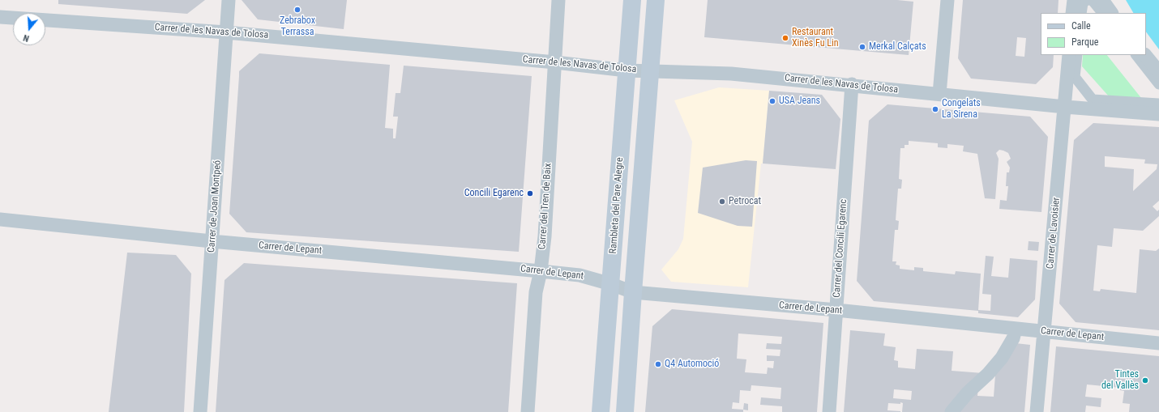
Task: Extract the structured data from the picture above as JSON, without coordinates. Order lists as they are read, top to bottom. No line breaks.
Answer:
{"streets":{"main road":["Rambleta del Pare Alegre"],"street":["Carrer de les Navas de Tolosa","Carrer de Joan Montpeó","Carrer del Tren de Baix","Carrer de Lavoisier","Carrer de Lepant","Carrer del Concili Egarenc"]},"crossings":[["Carrer de les Navas de Tolosa","Rambleta del Pare Alegre"],["Carrer de les Navas de Tolosa","Carrer de Joan Montpeó"],["Carrer de les Navas de Tolosa","Carrer del Tren de Baix"],["Carrer de les Navas de Tolosa","Carrer de Lavoisier"],["Carrer de les Navas de Tolosa","Carrer del Concili Egarenc"],["Rambleta del Pare Alegre","Carrer de Lepant"],["Carrer de Joan Montpeó","Carrer de Lepant"],["Carrer del Tren de Baix","Carrer de Lepant"],["Carrer de Lavoisier","Carrer de Lepant"],["Carrer de Lepant","Carrer del Concili Egarenc"]],"places":["Zebrabox Terrassa","Restaurant Xinès Fu Lin","Merkal Calçats","USA Jeans","Congelats La Sirena","Concili Egarenc","Petrocat","Q4 Automoció","Tintes del Vallès"],"legend":["Calle","Parque"],"north":"bottom"}
